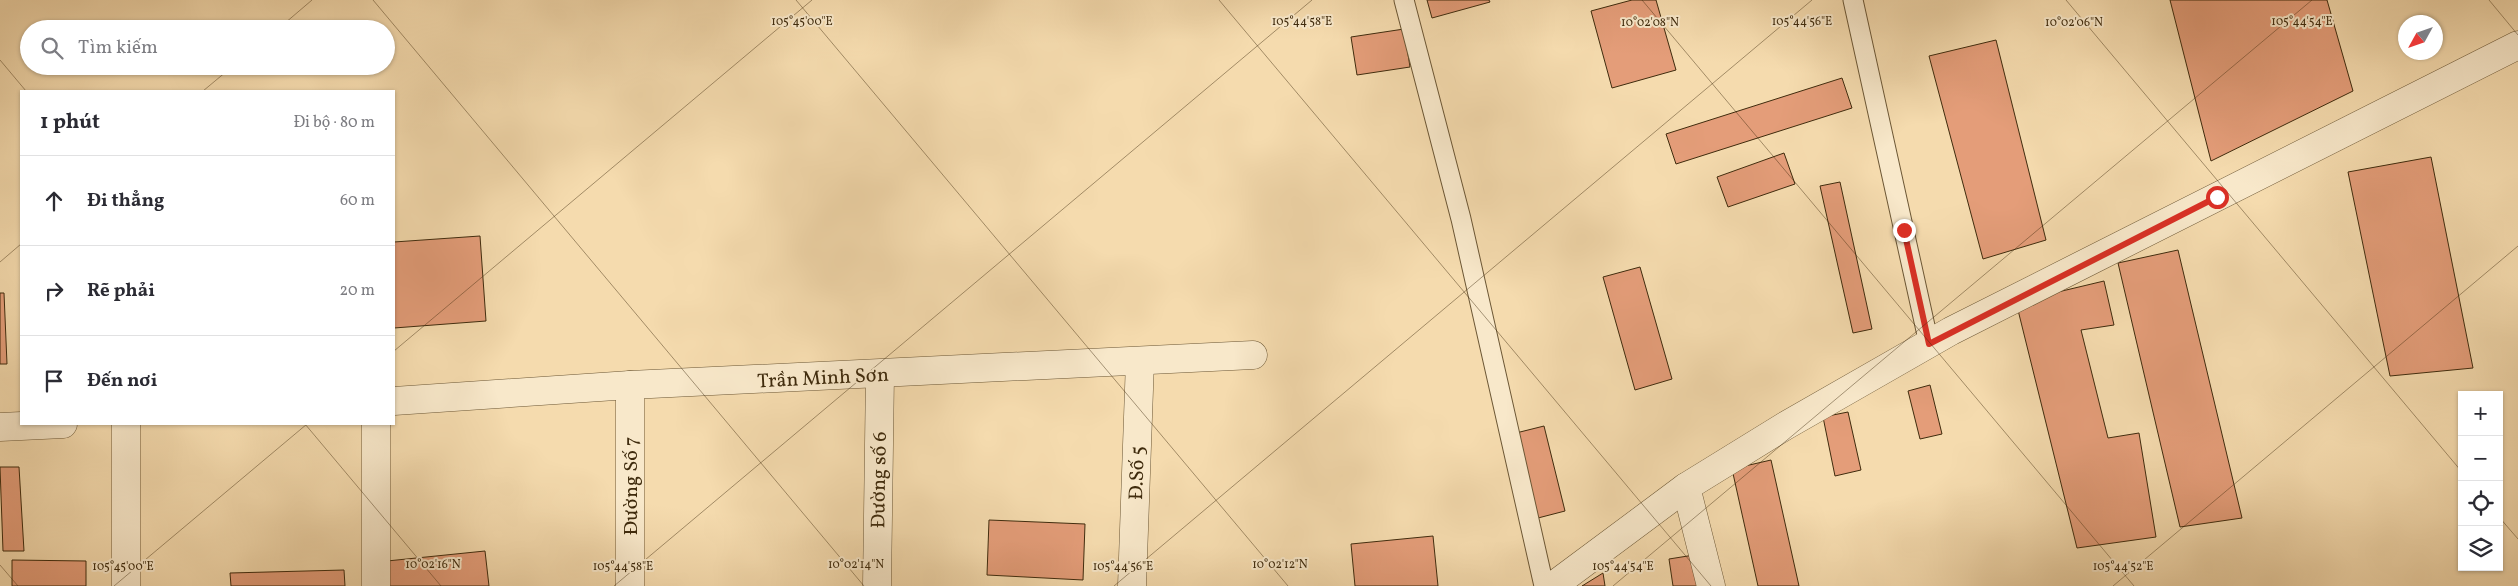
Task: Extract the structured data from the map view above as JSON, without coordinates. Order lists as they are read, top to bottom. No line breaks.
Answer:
{"streets":{"street":["Trần Minh Sơn","Đ.Số 5","Đường số 6","Đường Số 7"]},"crossings":[["Trần Minh Sơn","Đ.Số 5"],["Trần Minh Sơn","Đường số 6"],["Trần Minh Sơn","Đường Số 7"]],"north":"bottom left","page":{"search":"Tìm kiếm","heading":["1 phút","Đi bộ · 80 m"],"list":[["Đi thẳng","60 m"],["Rẽ phải","20 m"],"Đến nơi"],"map_buttons":["+","−"]},"coordinates":["105°44'56\"E","105°44'54\"E","105°45'00\"E","105°44'58\"E","10°02'08\"N","10°02'06\"N","10°02'16\"N","10°02'14\"N","10°02'12\"N","105°44'52\"E"]}
